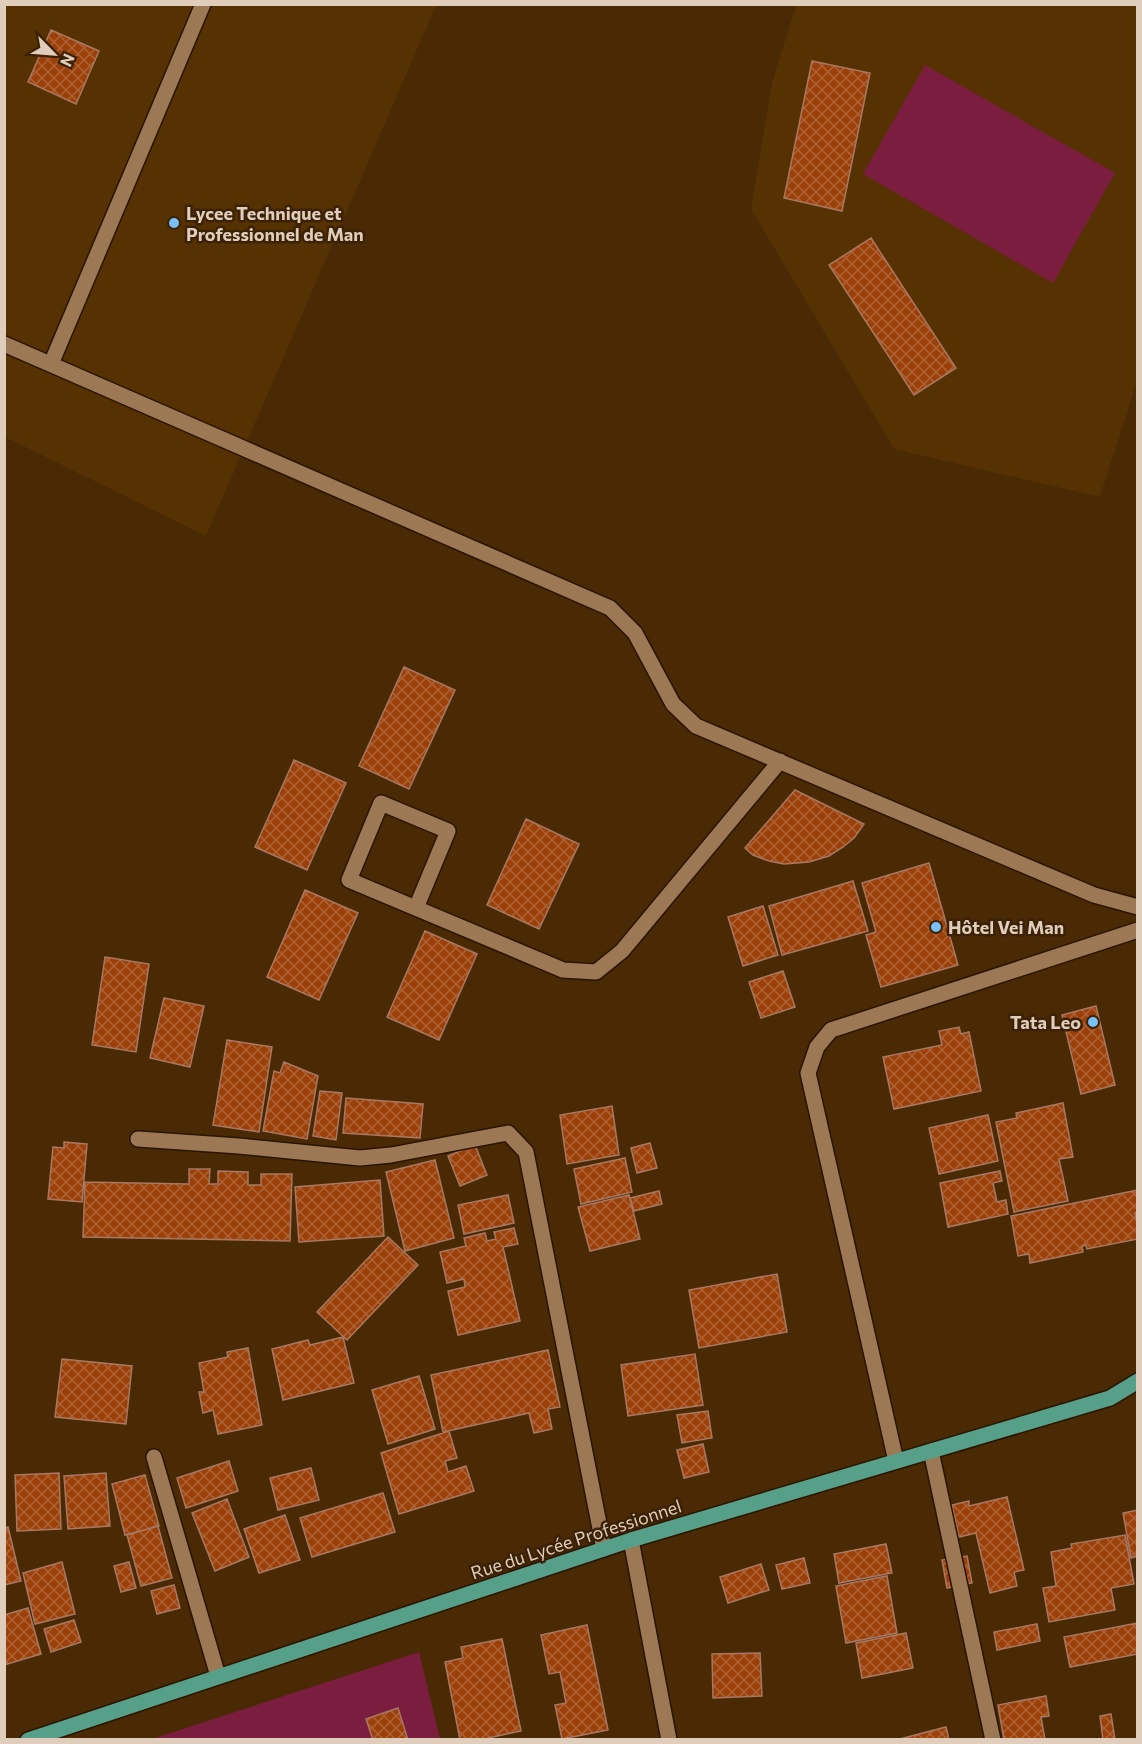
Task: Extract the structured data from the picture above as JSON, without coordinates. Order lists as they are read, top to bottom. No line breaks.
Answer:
{"streets":{"main road":["Rue du Lycée Professionnel"]},"places":["Lycee Technique et Professionnel de Man","Hôtel Vei Man","Tata Leo"],"north":"bottom right"}
